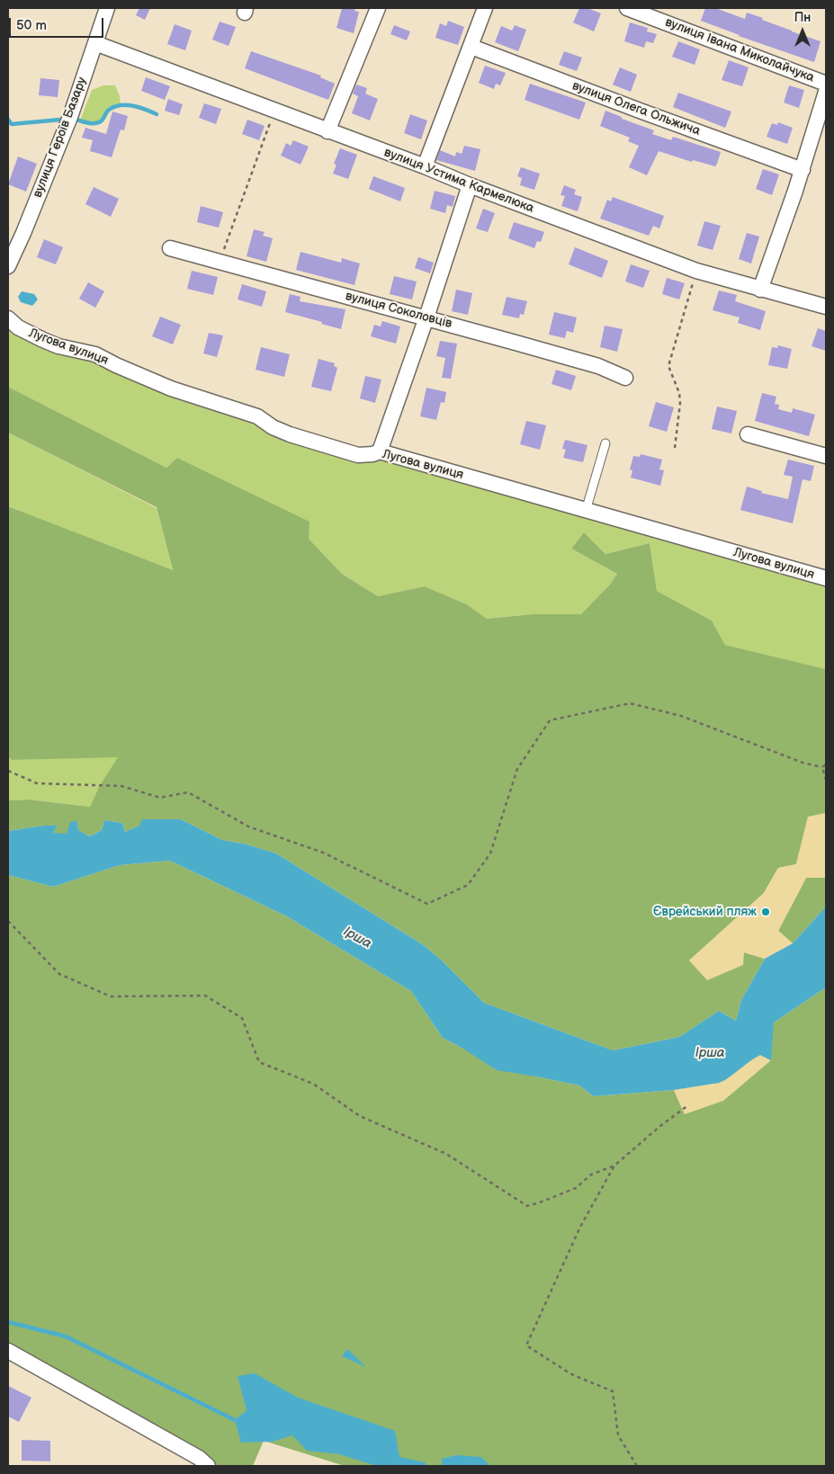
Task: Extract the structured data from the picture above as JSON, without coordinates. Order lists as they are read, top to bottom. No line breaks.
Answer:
{"streets":{"street":["вулиця Івана Миколайчука","вулиця Олега Ольжича","вулиця Героїв Базару","вулиця Устима Кармелюка","вулиця Соколовців","Лугова вулиця"]},"crossings":[["вулиця Героїв Базару","вулиця Устима Кармелюка"]],"water":["Ірша"],"places":["Єврейський пляж"],"scale_bar":"50 m","north":"top"}
